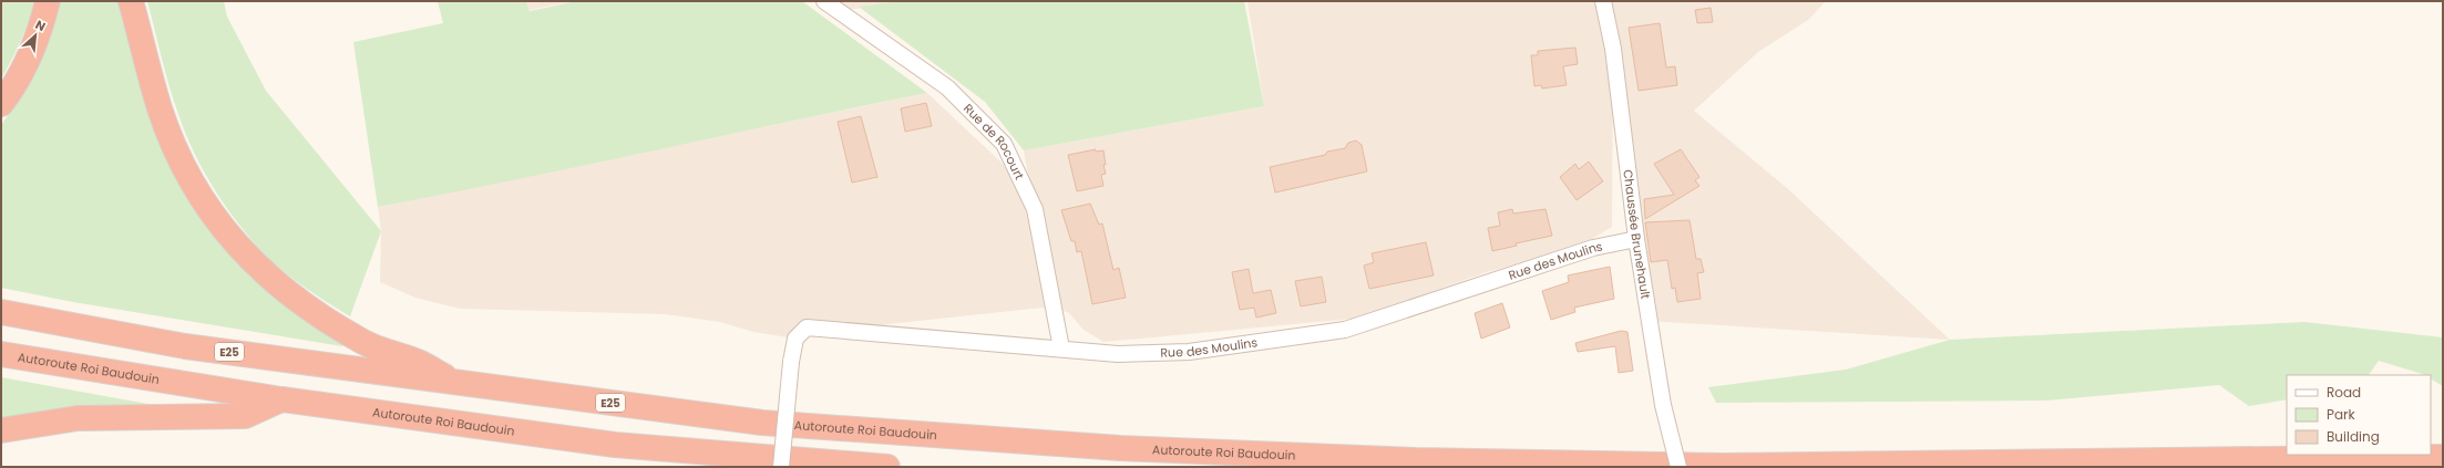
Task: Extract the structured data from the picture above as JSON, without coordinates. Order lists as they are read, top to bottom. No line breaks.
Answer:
{"streets":{"highway":["E25","Autoroute Roi Baudouin"],"street":["Rue de Rocourt","Chaussée Brunehault","Rue des Moulins"]},"crossings":[["Rue de Rocourt","Rue des Moulins"],["Chaussée Brunehault","Rue des Moulins"],["E25","Autoroute Roi Baudouin"]],"legend":["Road","Park","Building"],"north":"top right"}
